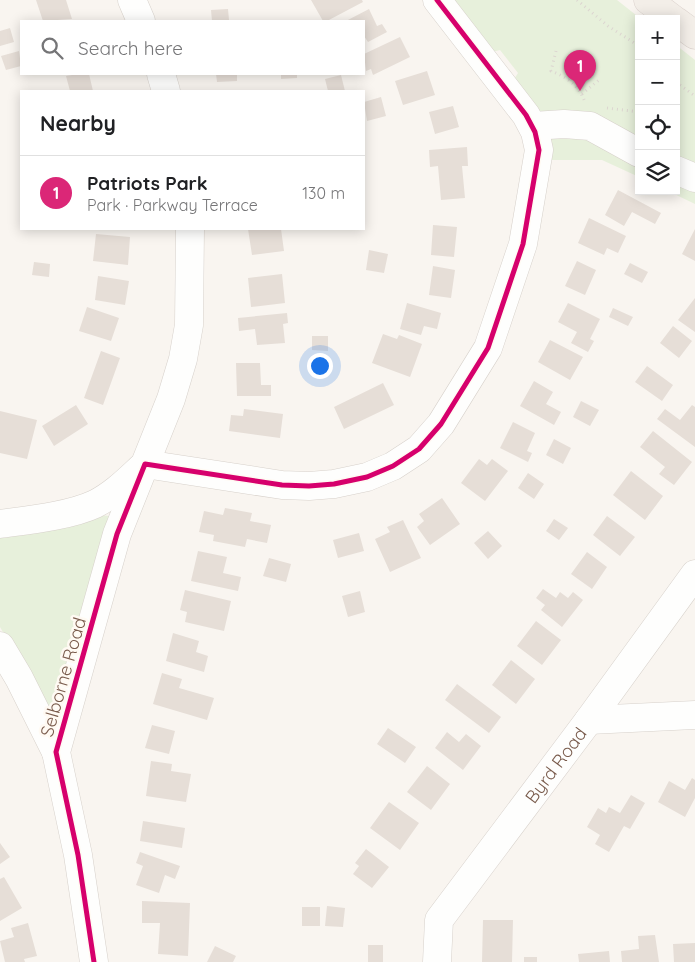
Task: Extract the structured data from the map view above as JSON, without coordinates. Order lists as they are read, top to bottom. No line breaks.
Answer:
{"streets":{"street":["Selborne Road","Byrd Road"]},"page":{"map_buttons":["+","−"],"search":"Search here","pins":"1","heading":"Nearby","list":[{"mark":"1","name":"Patriots Park","note":"Park · Parkway Terrace","value":"130 m"}]}}
